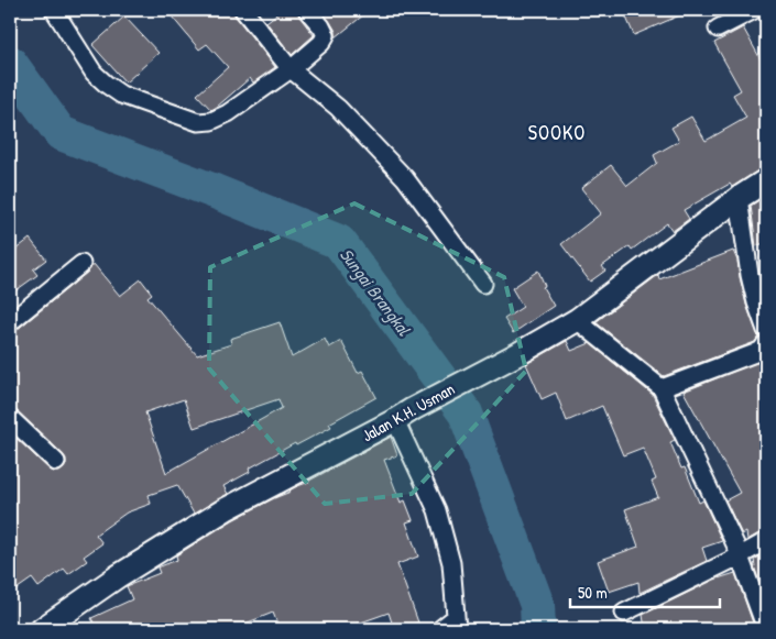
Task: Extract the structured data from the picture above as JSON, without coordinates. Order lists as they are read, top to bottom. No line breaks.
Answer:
{"streets":{"street":["Jalan K.H. Usman"]},"districts":["SOOKO"],"water":["Sungai Brangkal"],"scale_bar":"50 m"}
